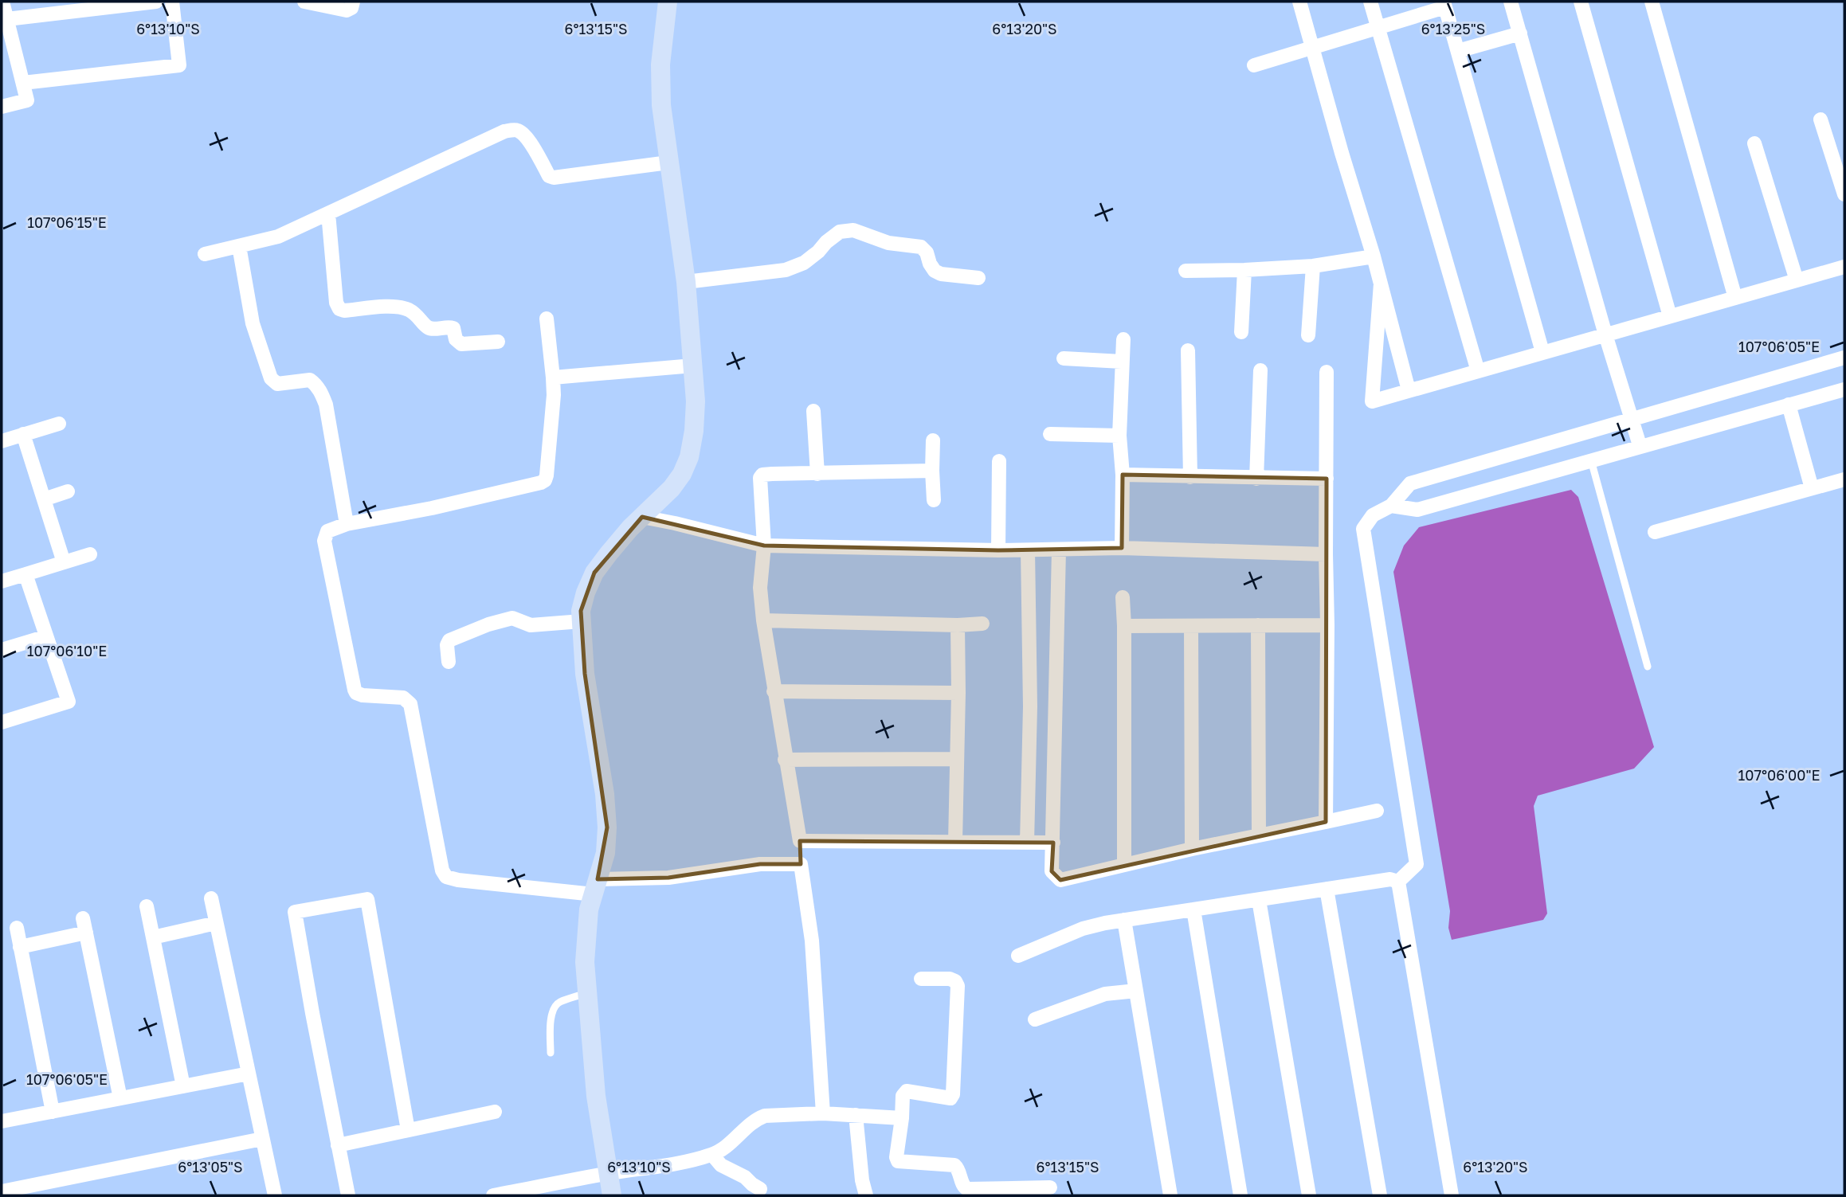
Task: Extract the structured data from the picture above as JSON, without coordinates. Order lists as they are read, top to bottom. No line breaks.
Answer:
{"coordinates":["6°13'10\"S","6°13'15\"S","6°13'20\"S","6°13'25\"S","107°06'15\"E","107°06'05\"E","107°06'10\"E","107°06'00\"E","6°13'05\"S"]}
